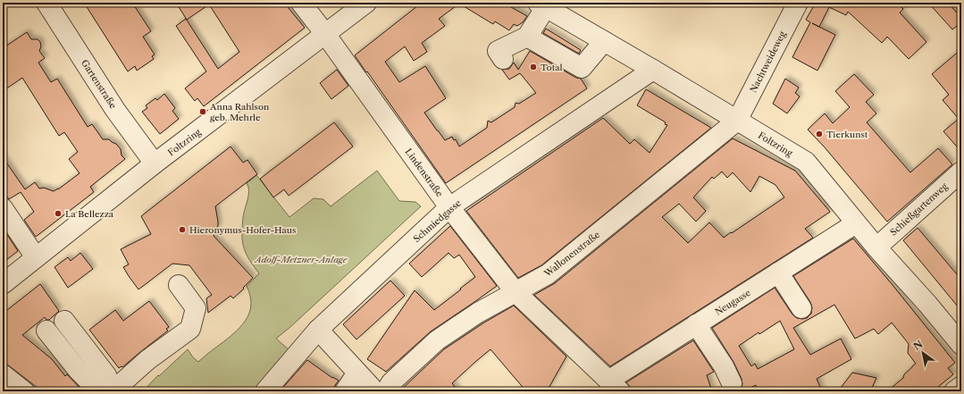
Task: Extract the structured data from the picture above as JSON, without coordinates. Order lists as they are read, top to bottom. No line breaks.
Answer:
{"streets":{"street":["Nachtweideweg","Gartenstraße","Foltzring","Lindenstraße","Schießgartenweg","Schmiedgasse","Wallonenstraße","Neugasse"]},"crossings":[["Nachtweideweg","Foltzring"],["Nachtweideweg","Wallonenstraße"],["Gartenstraße","Foltzring"],["Foltzring","Lindenstraße"],["Foltzring","Schießgartenweg"],["Foltzring","Schmiedgasse"],["Foltzring","Wallonenstraße"],["Foltzring","Neugasse"],["Lindenstraße","Schmiedgasse"],["Lindenstraße","Wallonenstraße"],["Lindenstraße","Neugasse"]],"parks":["Adolf-Metzner-Anlage"],"places":["Total","Anna Rahlson geb. Mehrle","Tierkunst","La Bellezza","Hieronymus-Hofer-Haus"],"north":"top left"}
